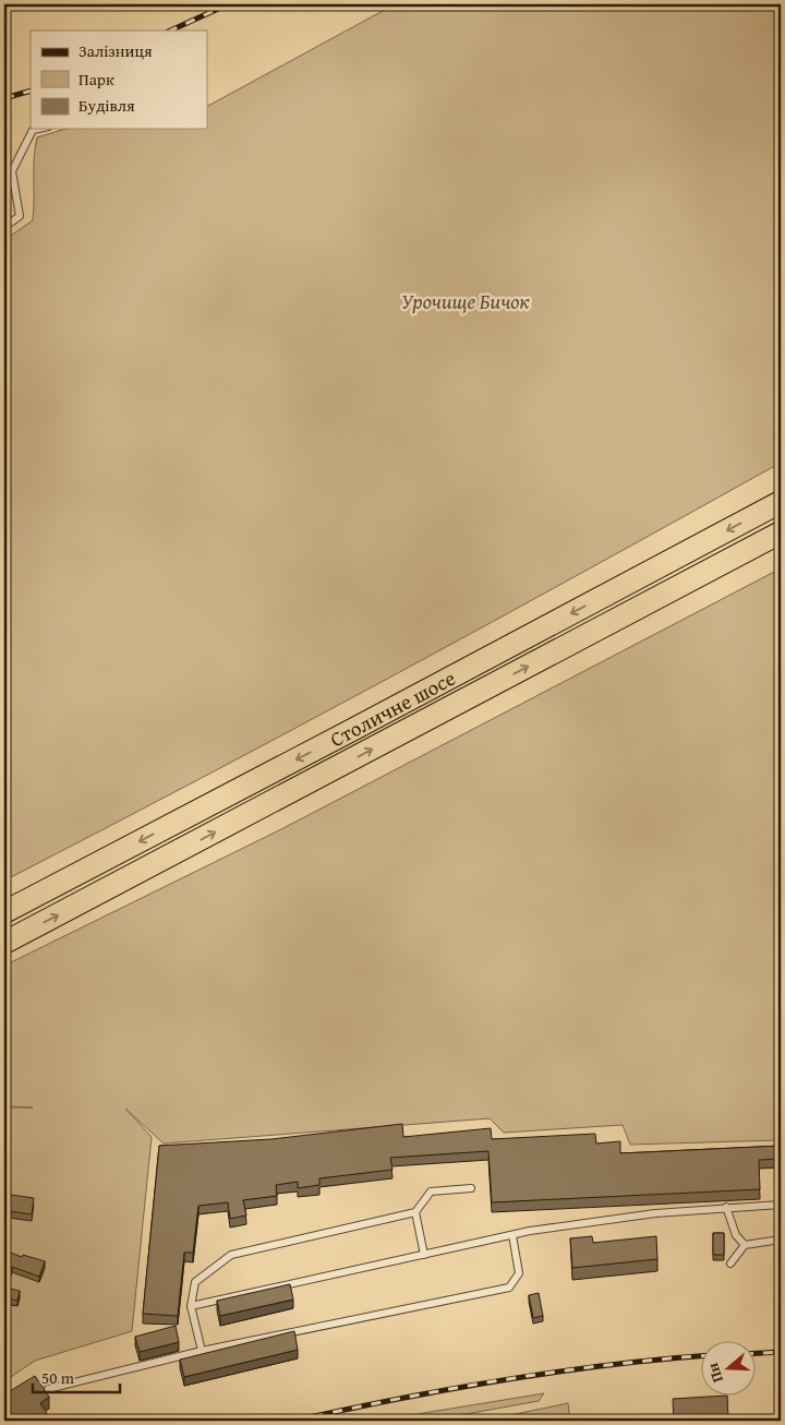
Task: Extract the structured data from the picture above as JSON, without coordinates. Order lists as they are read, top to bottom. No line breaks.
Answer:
{"streets":{"highway":["Столичне шосе"]},"parks":["Урочище Бичок"],"legend":["Залізниця","Парк","Будівля"],"scale_bar":"50 m","north":"left"}
